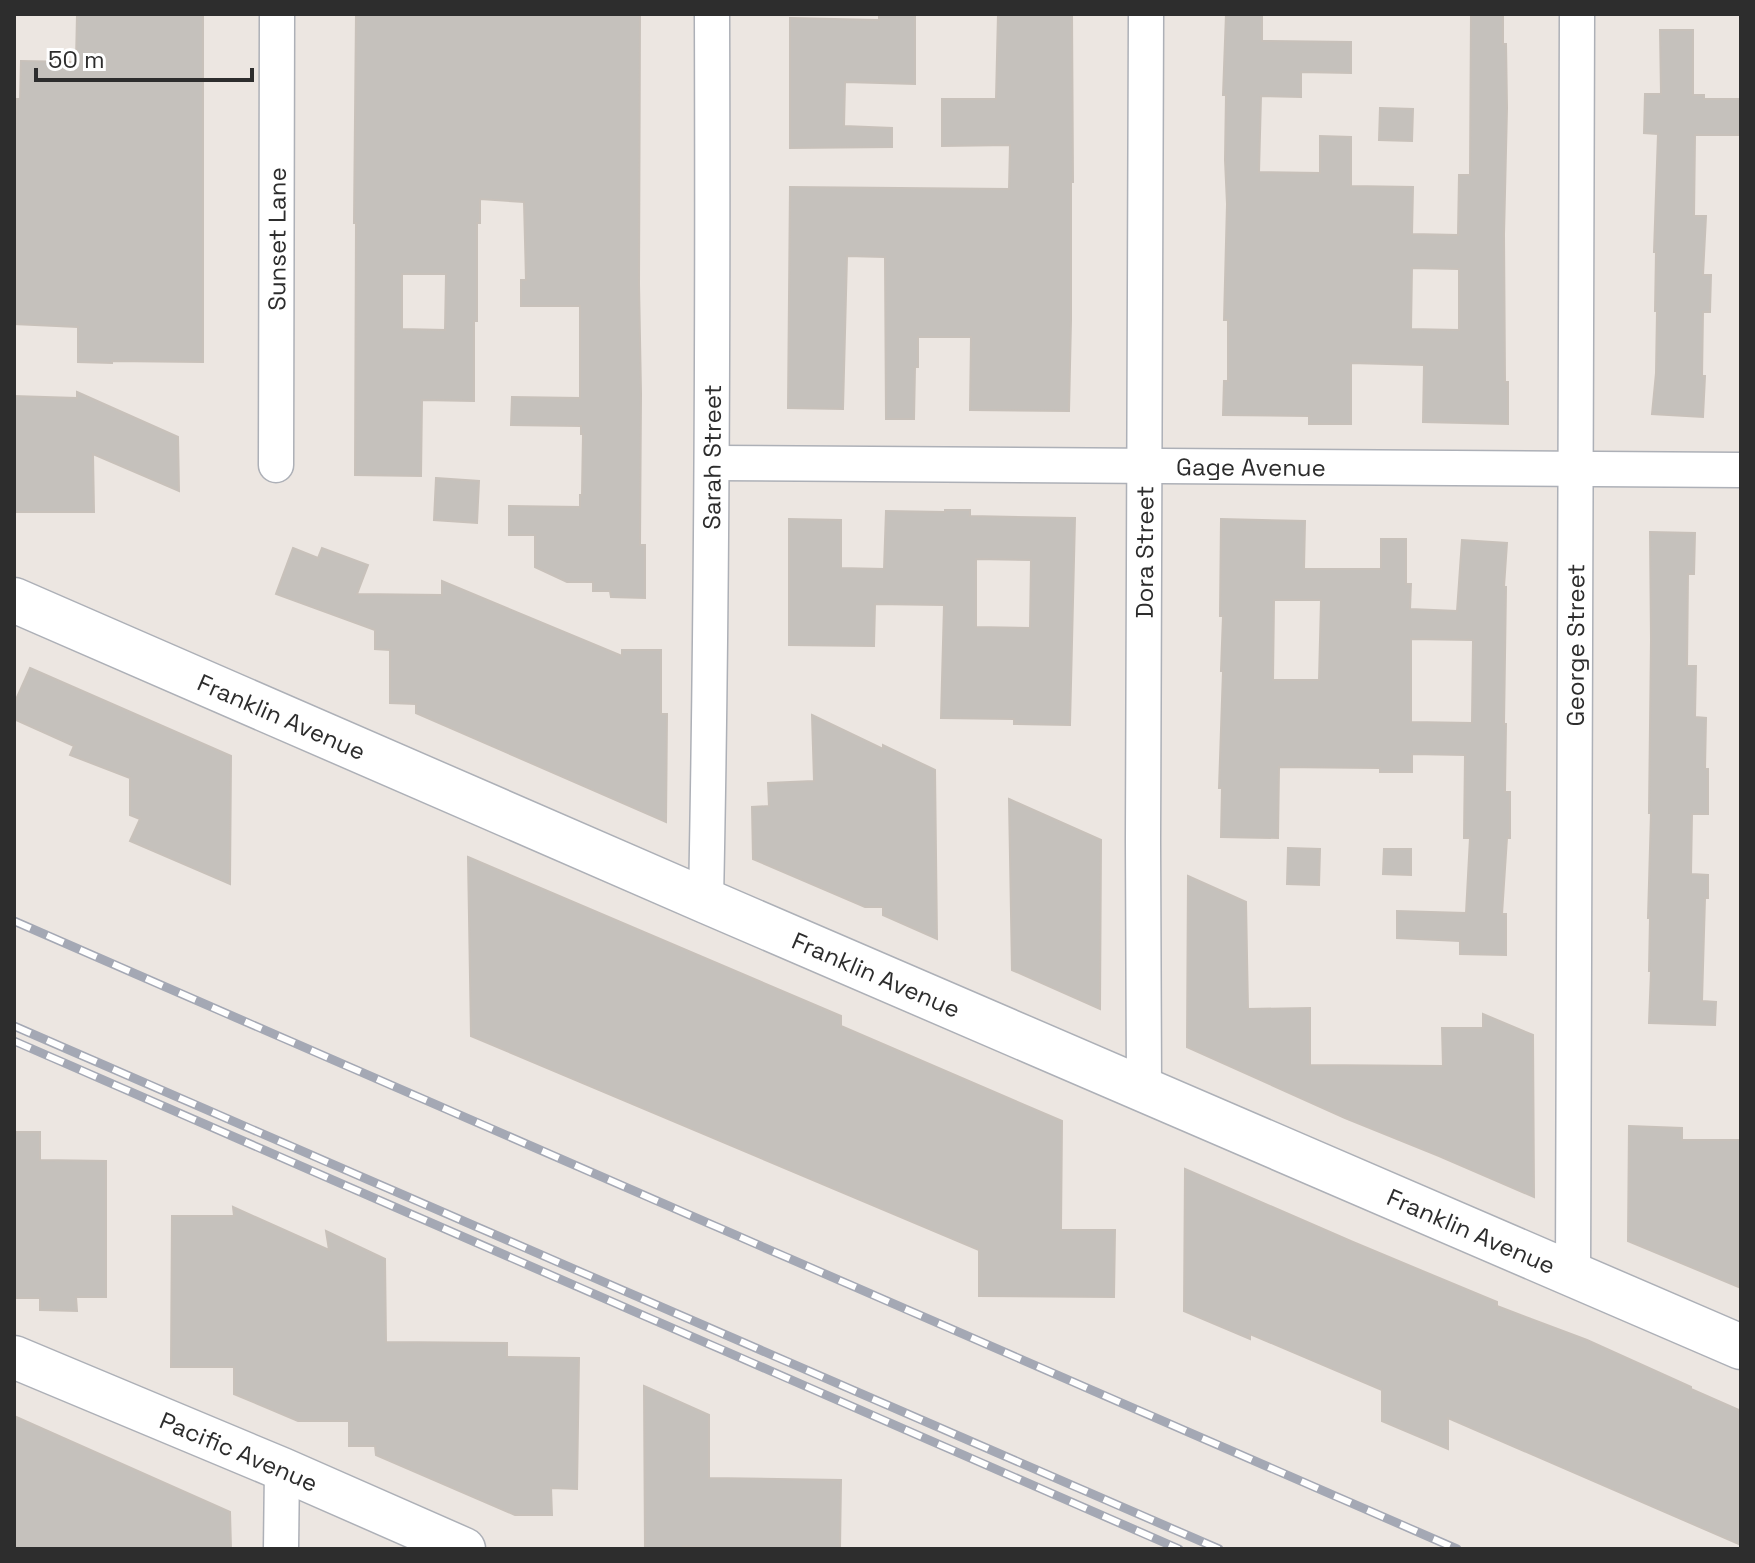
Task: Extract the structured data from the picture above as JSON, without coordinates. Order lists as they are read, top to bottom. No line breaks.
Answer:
{"streets":{"main road":["Franklin Avenue"],"street":["Sunset Lane","Sarah Street","Gage Avenue","Dora Street","George Street","Pacific Avenue"]},"crossings":[["Sarah Street","Gage Avenue"],["Sarah Street","Franklin Avenue"],["Gage Avenue","Dora Street"],["Gage Avenue","George Street"],["Dora Street","Franklin Avenue"],["George Street","Franklin Avenue"]],"scale_bar":"50 m"}
